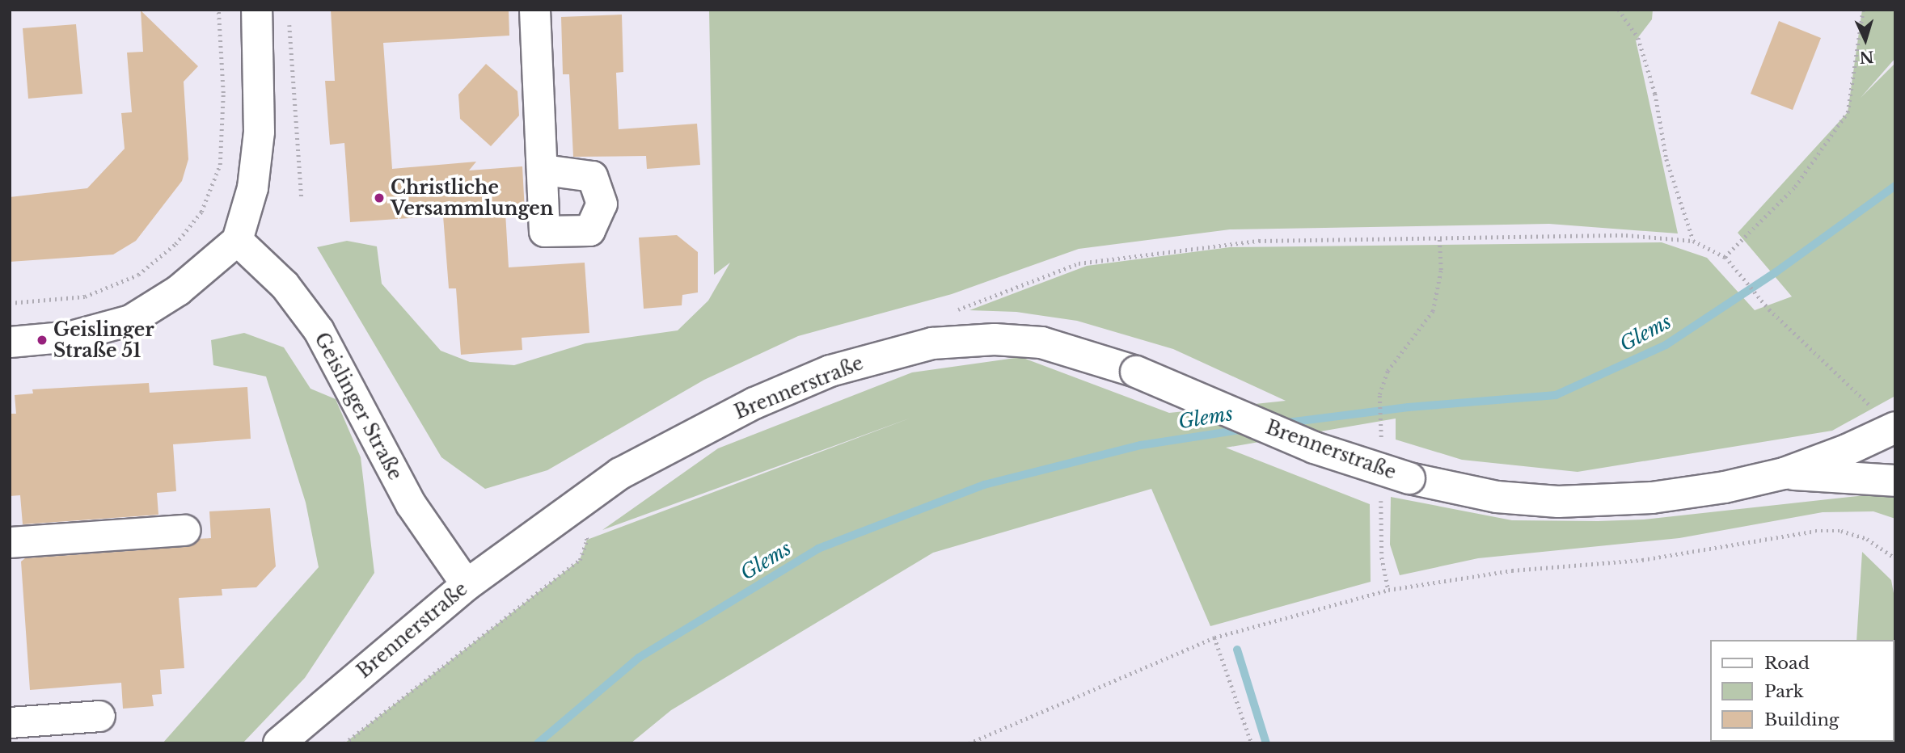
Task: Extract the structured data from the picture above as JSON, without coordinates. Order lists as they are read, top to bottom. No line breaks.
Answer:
{"streets":{"main road":["Brennerstraße"],"street":["Geislinger Straße"]},"crossings":[["Brennerstraße","Geislinger Straße"]],"water":["Glems"],"places":["Christliche Versammlungen","Geislinger Straße 51"],"legend":["Road","Park","Building"],"north":"bottom"}
